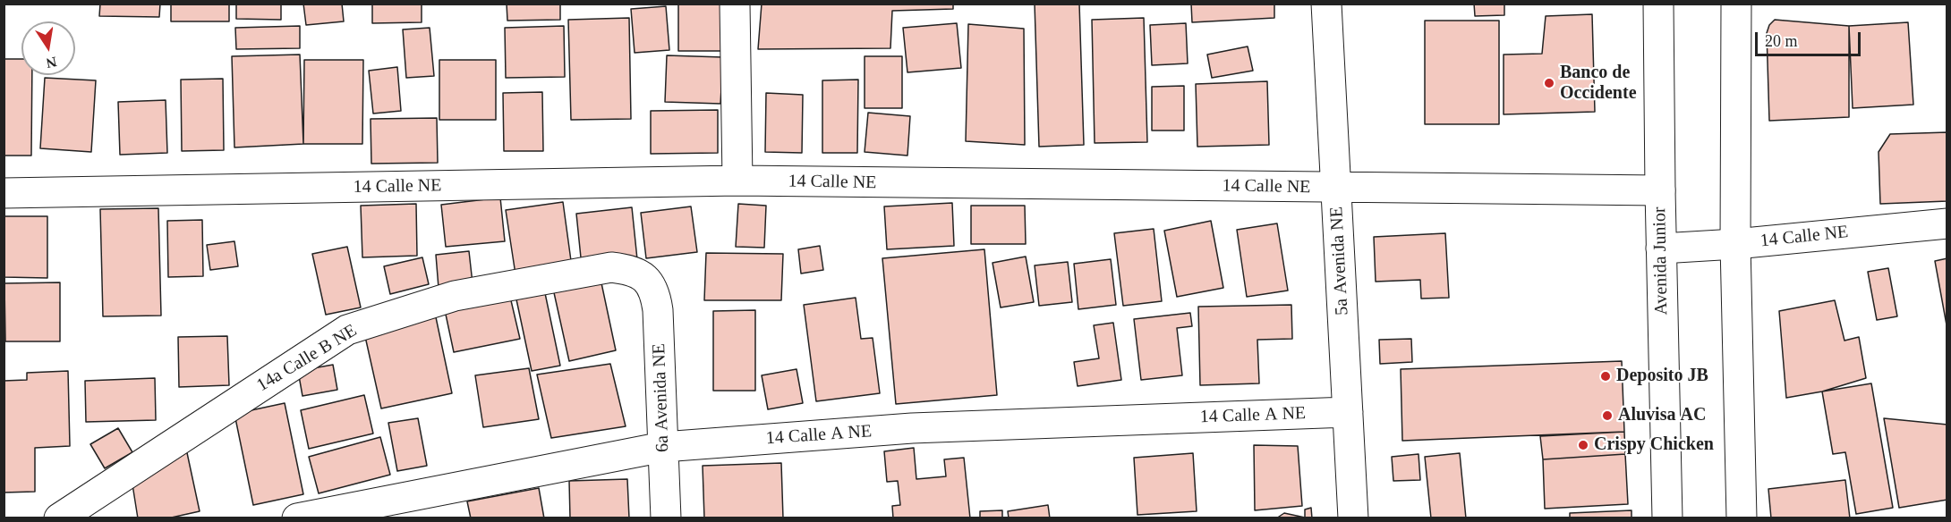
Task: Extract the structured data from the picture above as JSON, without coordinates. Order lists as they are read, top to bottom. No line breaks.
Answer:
{"streets":{"street":["14 Calle NE","5a Avenida NE","Avenida Junior","14a Calle B NE","6a Avenida NE","14 Calle A NE"]},"crossings":[["14 Calle NE","5a Avenida NE"],["14 Calle NE","Avenida Junior"],["5a Avenida NE","14 Calle A NE"],["14a Calle B NE","6a Avenida NE"],["6a Avenida NE","14 Calle A NE"]],"places":["Banco de Occidente","Deposito JB","Aluvisa AC","Crispy Chicken"],"scale_bar":"20 m","north":"bottom"}
